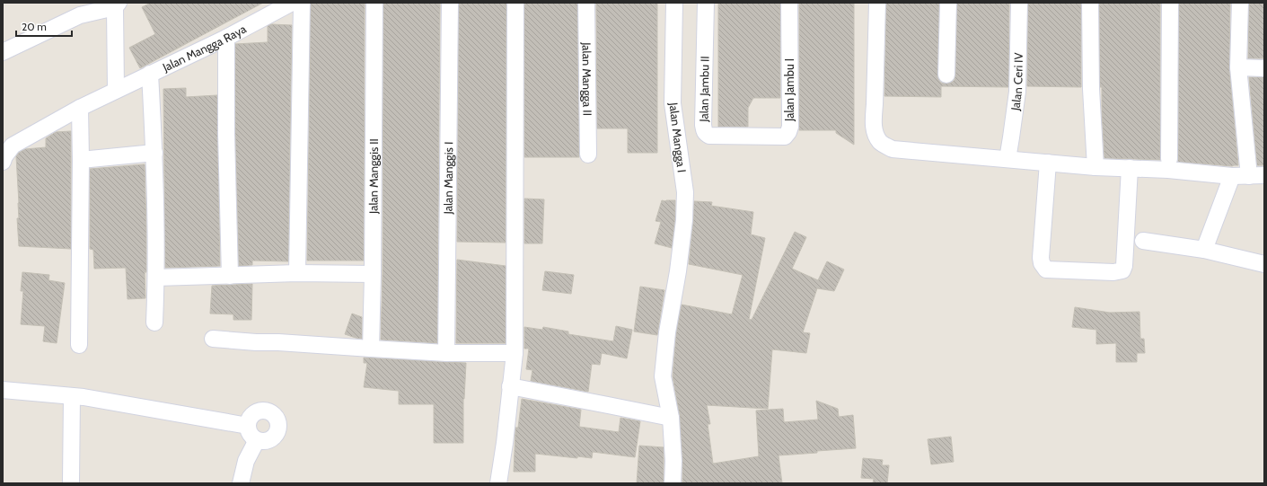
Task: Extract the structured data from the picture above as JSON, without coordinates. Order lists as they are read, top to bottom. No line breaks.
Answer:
{"streets":{"street":["Jalan Mangga Raya","Jalan Mangga II","Jalan Ceri IV","Jalan Jambu II","Jalan Jambu I","Jalan Mangga I","Jalan Manggis II","Jalan Manggis I"]},"crossings":[["Jalan Jambu II","Jalan Jambu I"]],"scale_bar":"20 m"}
